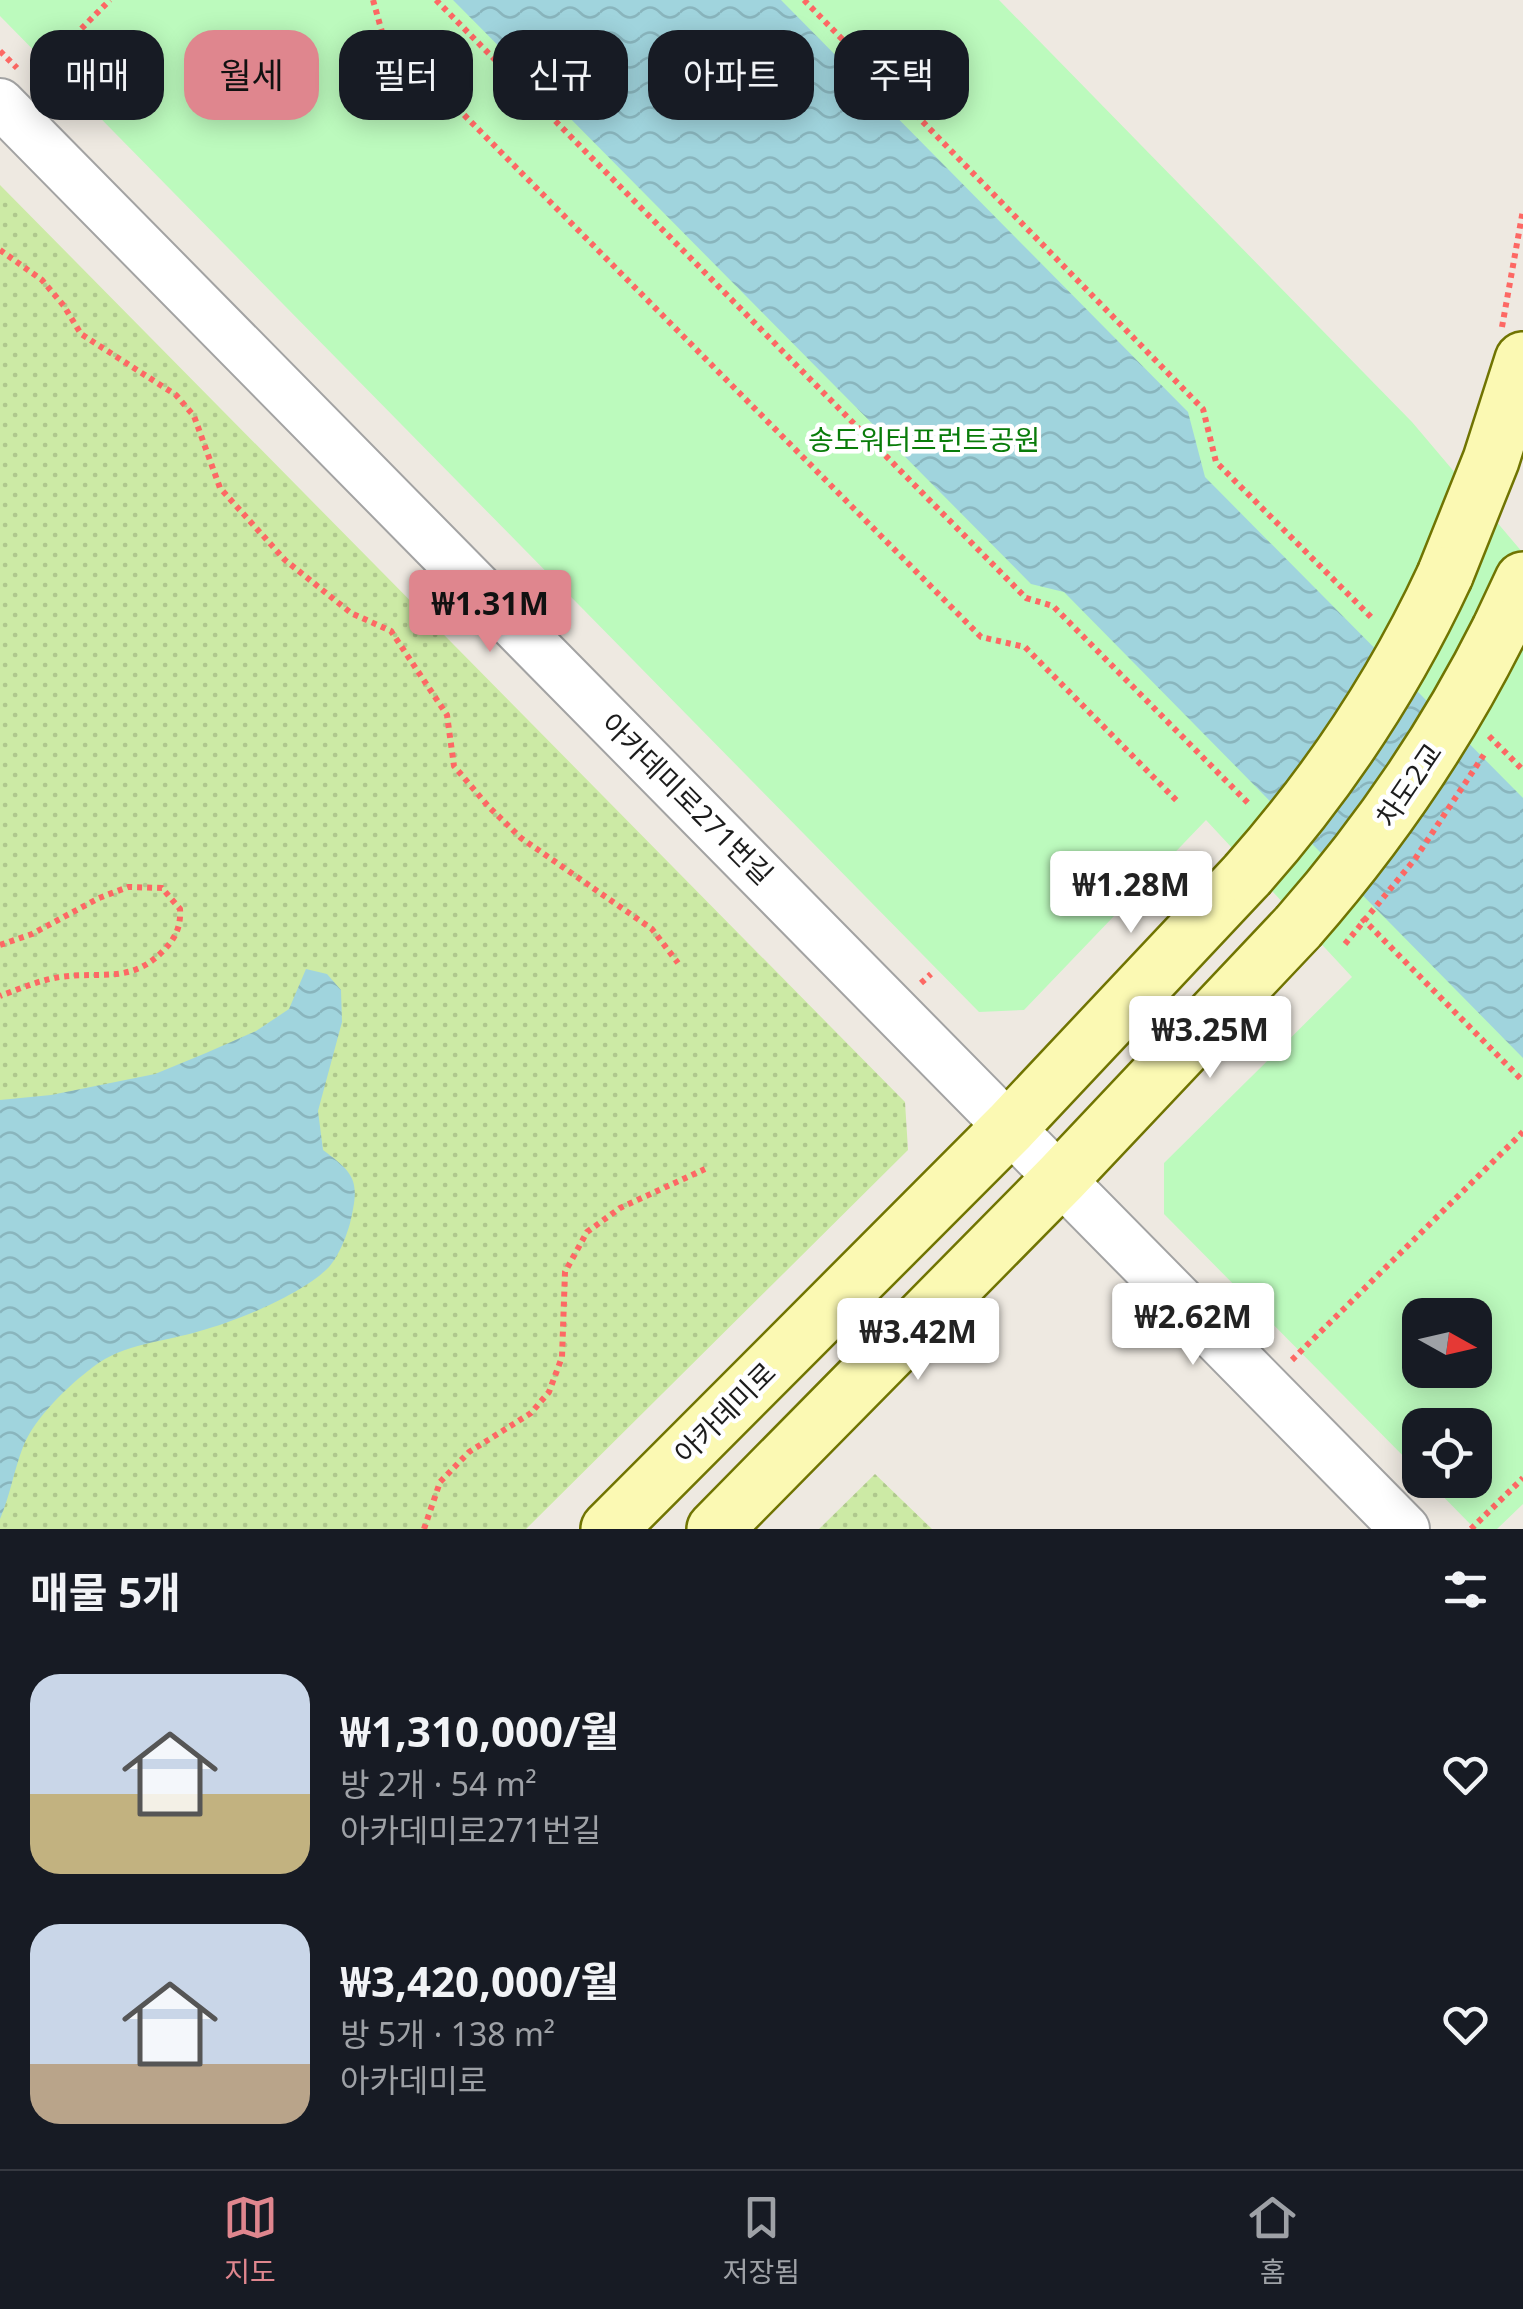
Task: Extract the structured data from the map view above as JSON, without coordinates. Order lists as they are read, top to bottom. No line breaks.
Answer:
{"streets":{"main road":["차도2교","아카데미로"],"street":["아카데미로271번길"]},"crossings":[["차도2교","아카데미로271번길"],["차도2교","아카데미로"],["아카데미로271번길","아카데미로"]],"parks":["송도워터프런트공원"],"north":"right","page":{"chip":["매매","월세","필터","신규","아파트","주택"],"price":["₩1.31M","₩1.28M","₩3.25M","₩2.62M","₩3.42M"],"heading":"매물 5개","list":[{"name":"₩1,310,000/월","note":"방 2개 · 54 m² · 아카데미로271번길"},{"name":"₩3,420,000/월","note":"방 5개 · 138 m² · 아카데미로"}],"tabs":["지도","저장됨","홈"]}}
